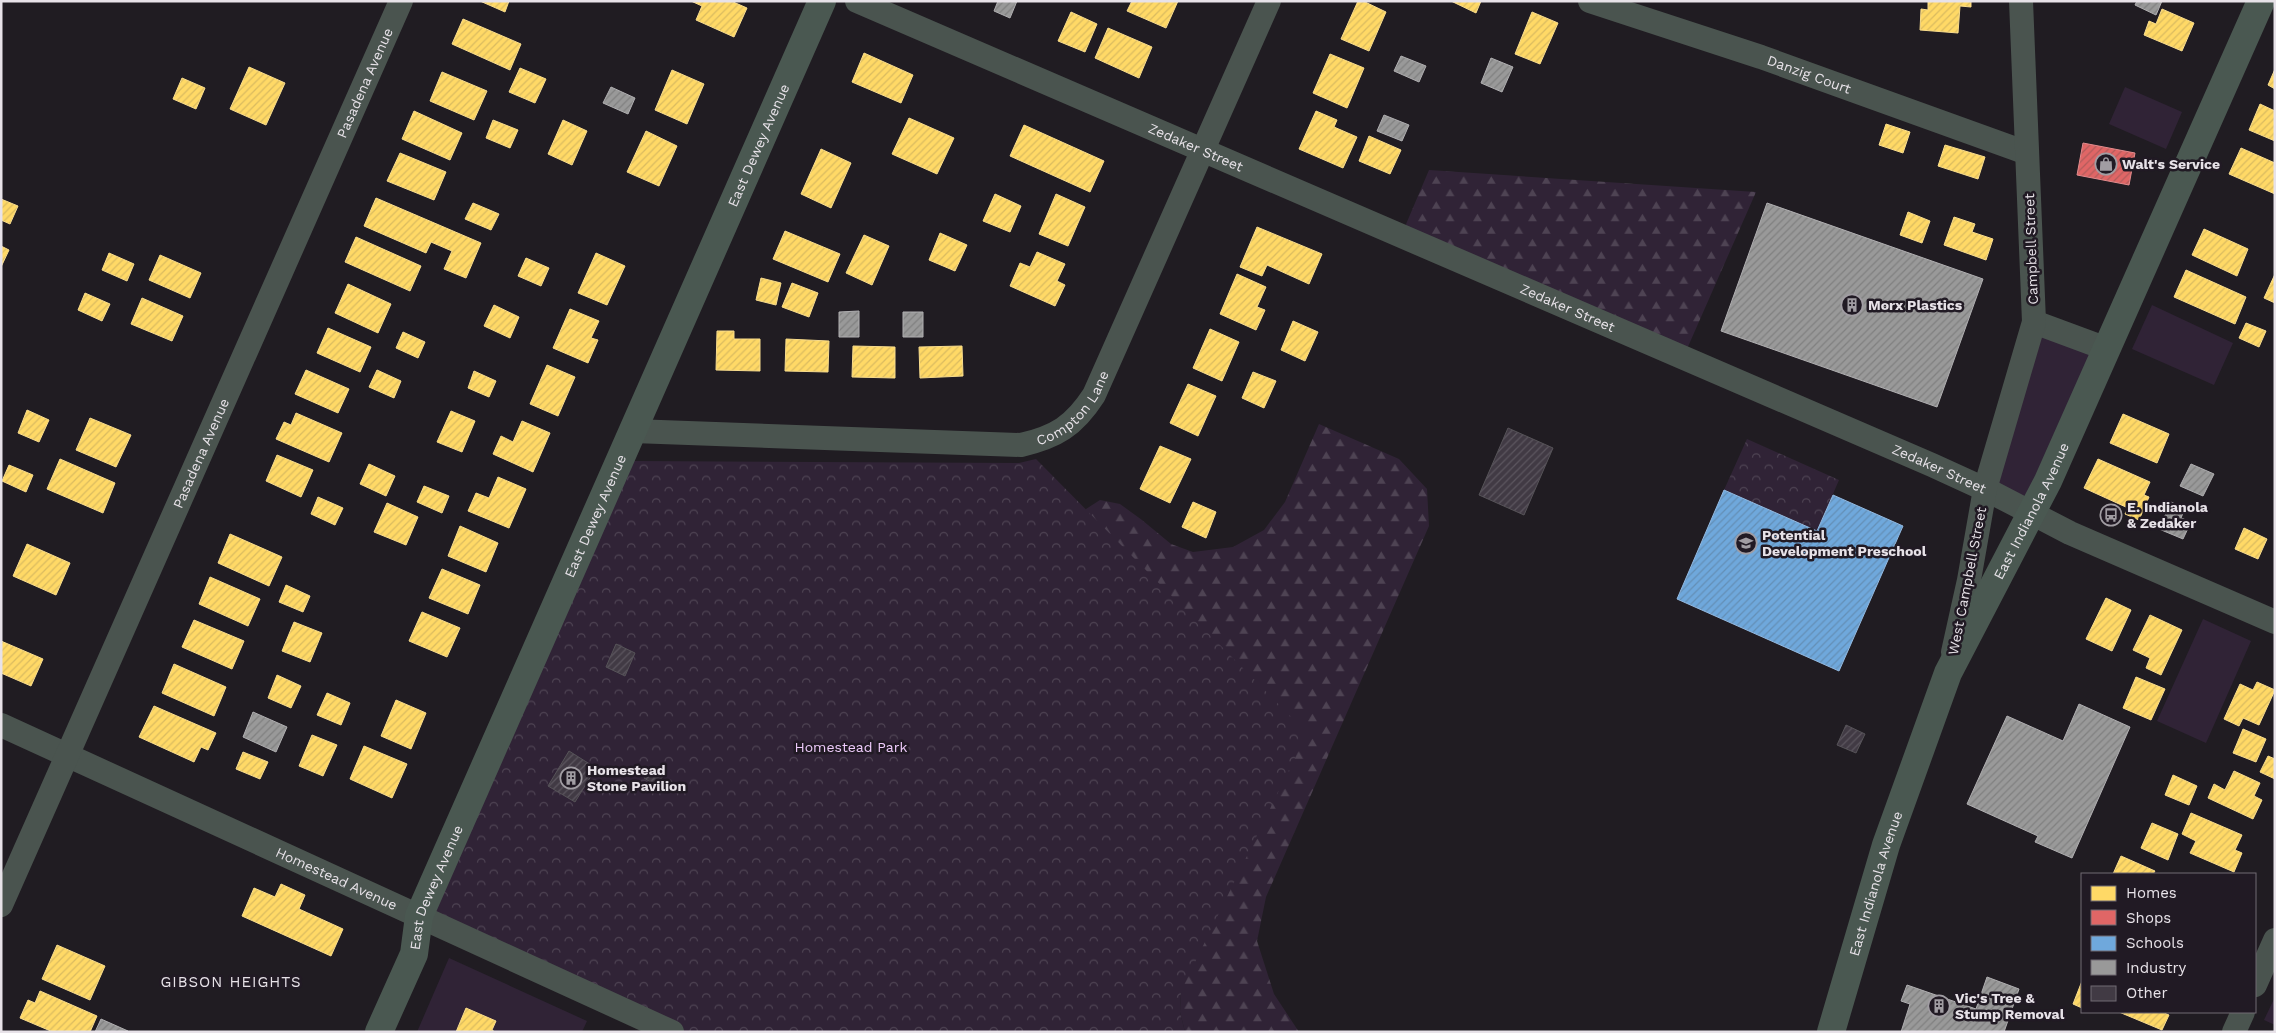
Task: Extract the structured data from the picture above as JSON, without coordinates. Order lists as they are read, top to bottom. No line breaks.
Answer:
{"streets":{"street":["Danzig Court","Pasadena Avenue","East Dewey Avenue","Zedaker Street","Campbell Street","Compton Lane","East Indianola Avenue","West Campbell Street","Homestead Avenue"]},"crossings":[["Danzig Court","Campbell Street"],["Pasadena Avenue","Homestead Avenue"],["East Dewey Avenue","Compton Lane"],["East Dewey Avenue","Homestead Avenue"],["Zedaker Street","Campbell Street"],["Zedaker Street","Compton Lane"],["Zedaker Street","East Indianola Avenue"],["Zedaker Street","West Campbell Street"],["Campbell Street","West Campbell Street"],["East Indianola Avenue","West Campbell Street"]],"districts":["GIBSON HEIGHTS"],"parks":["Homestead Park"],"places":{"shop":["Walt's Service"],"building":["Morx Plastics","Homestead Stone Pavilion","Vic's Tree & Stump Removal"],"bus stop":["E. Indianola & Zedaker"],"school or university":["Potential Development Preschool"]},"legend":["Homes","Shops","Schools","Industry","Other"]}
